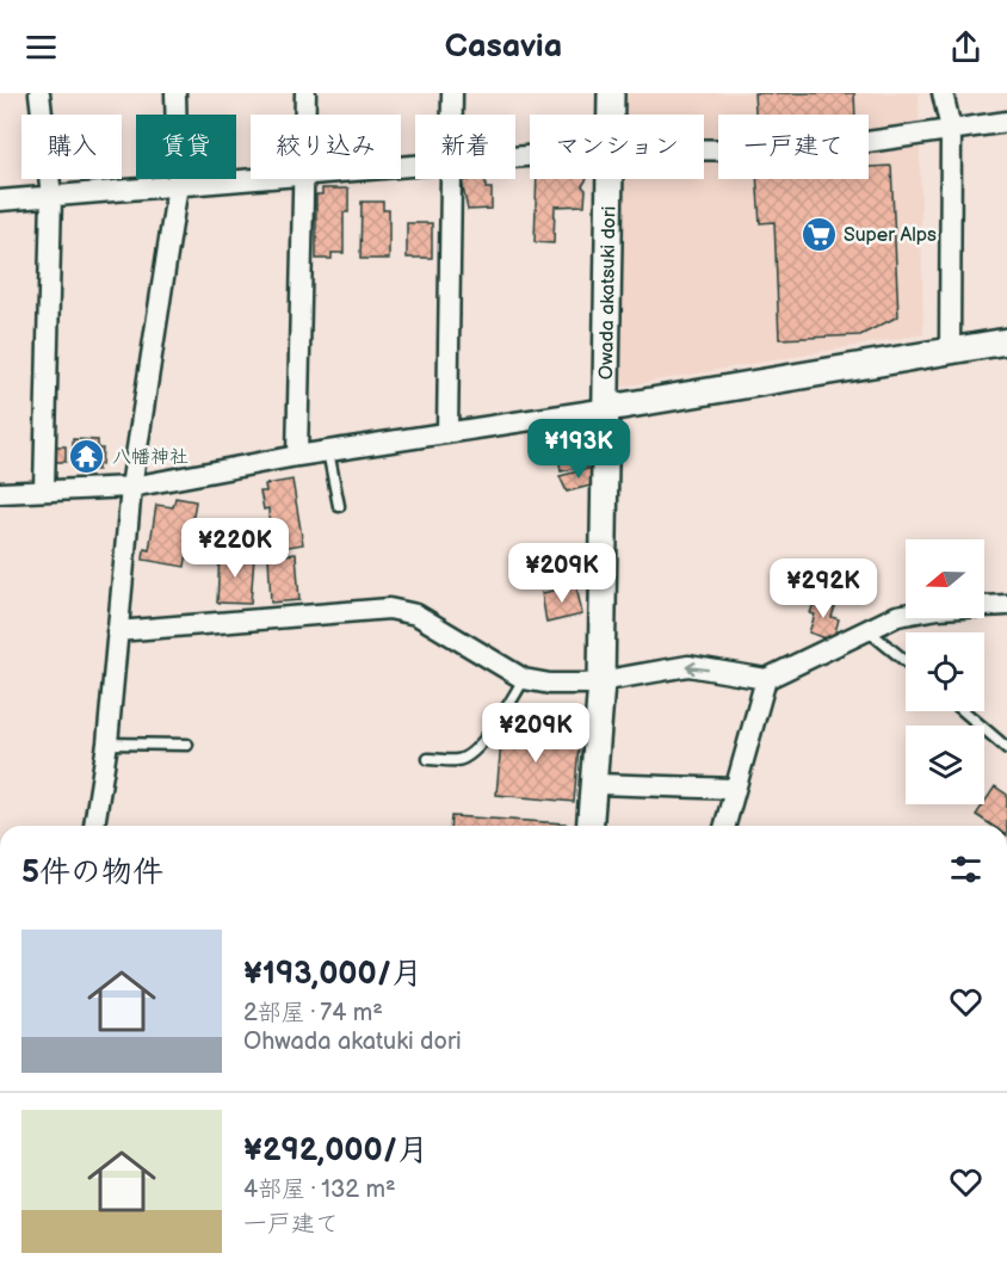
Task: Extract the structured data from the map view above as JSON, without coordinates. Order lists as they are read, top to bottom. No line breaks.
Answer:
{"streets":{"street":["Owada akatsuki dori"]},"places":{"supermarket":["Super Alps"],"temple":["八幡神社"]},"north":"left","page":{"header":"Casavia","chip":["購入","賃貸","絞り込み","新着","マンション","一戸建て"],"price":["¥193K","¥220K","¥209K","¥292K","¥209K"],"heading":"5件の物件","list":[{"name":"¥193,000/月","note":"2部屋 · 74 m² · Ohwada akatuki dori"},{"name":"¥292,000/月","note":"4部屋 · 132 m² · 一戸建て"}]}}
